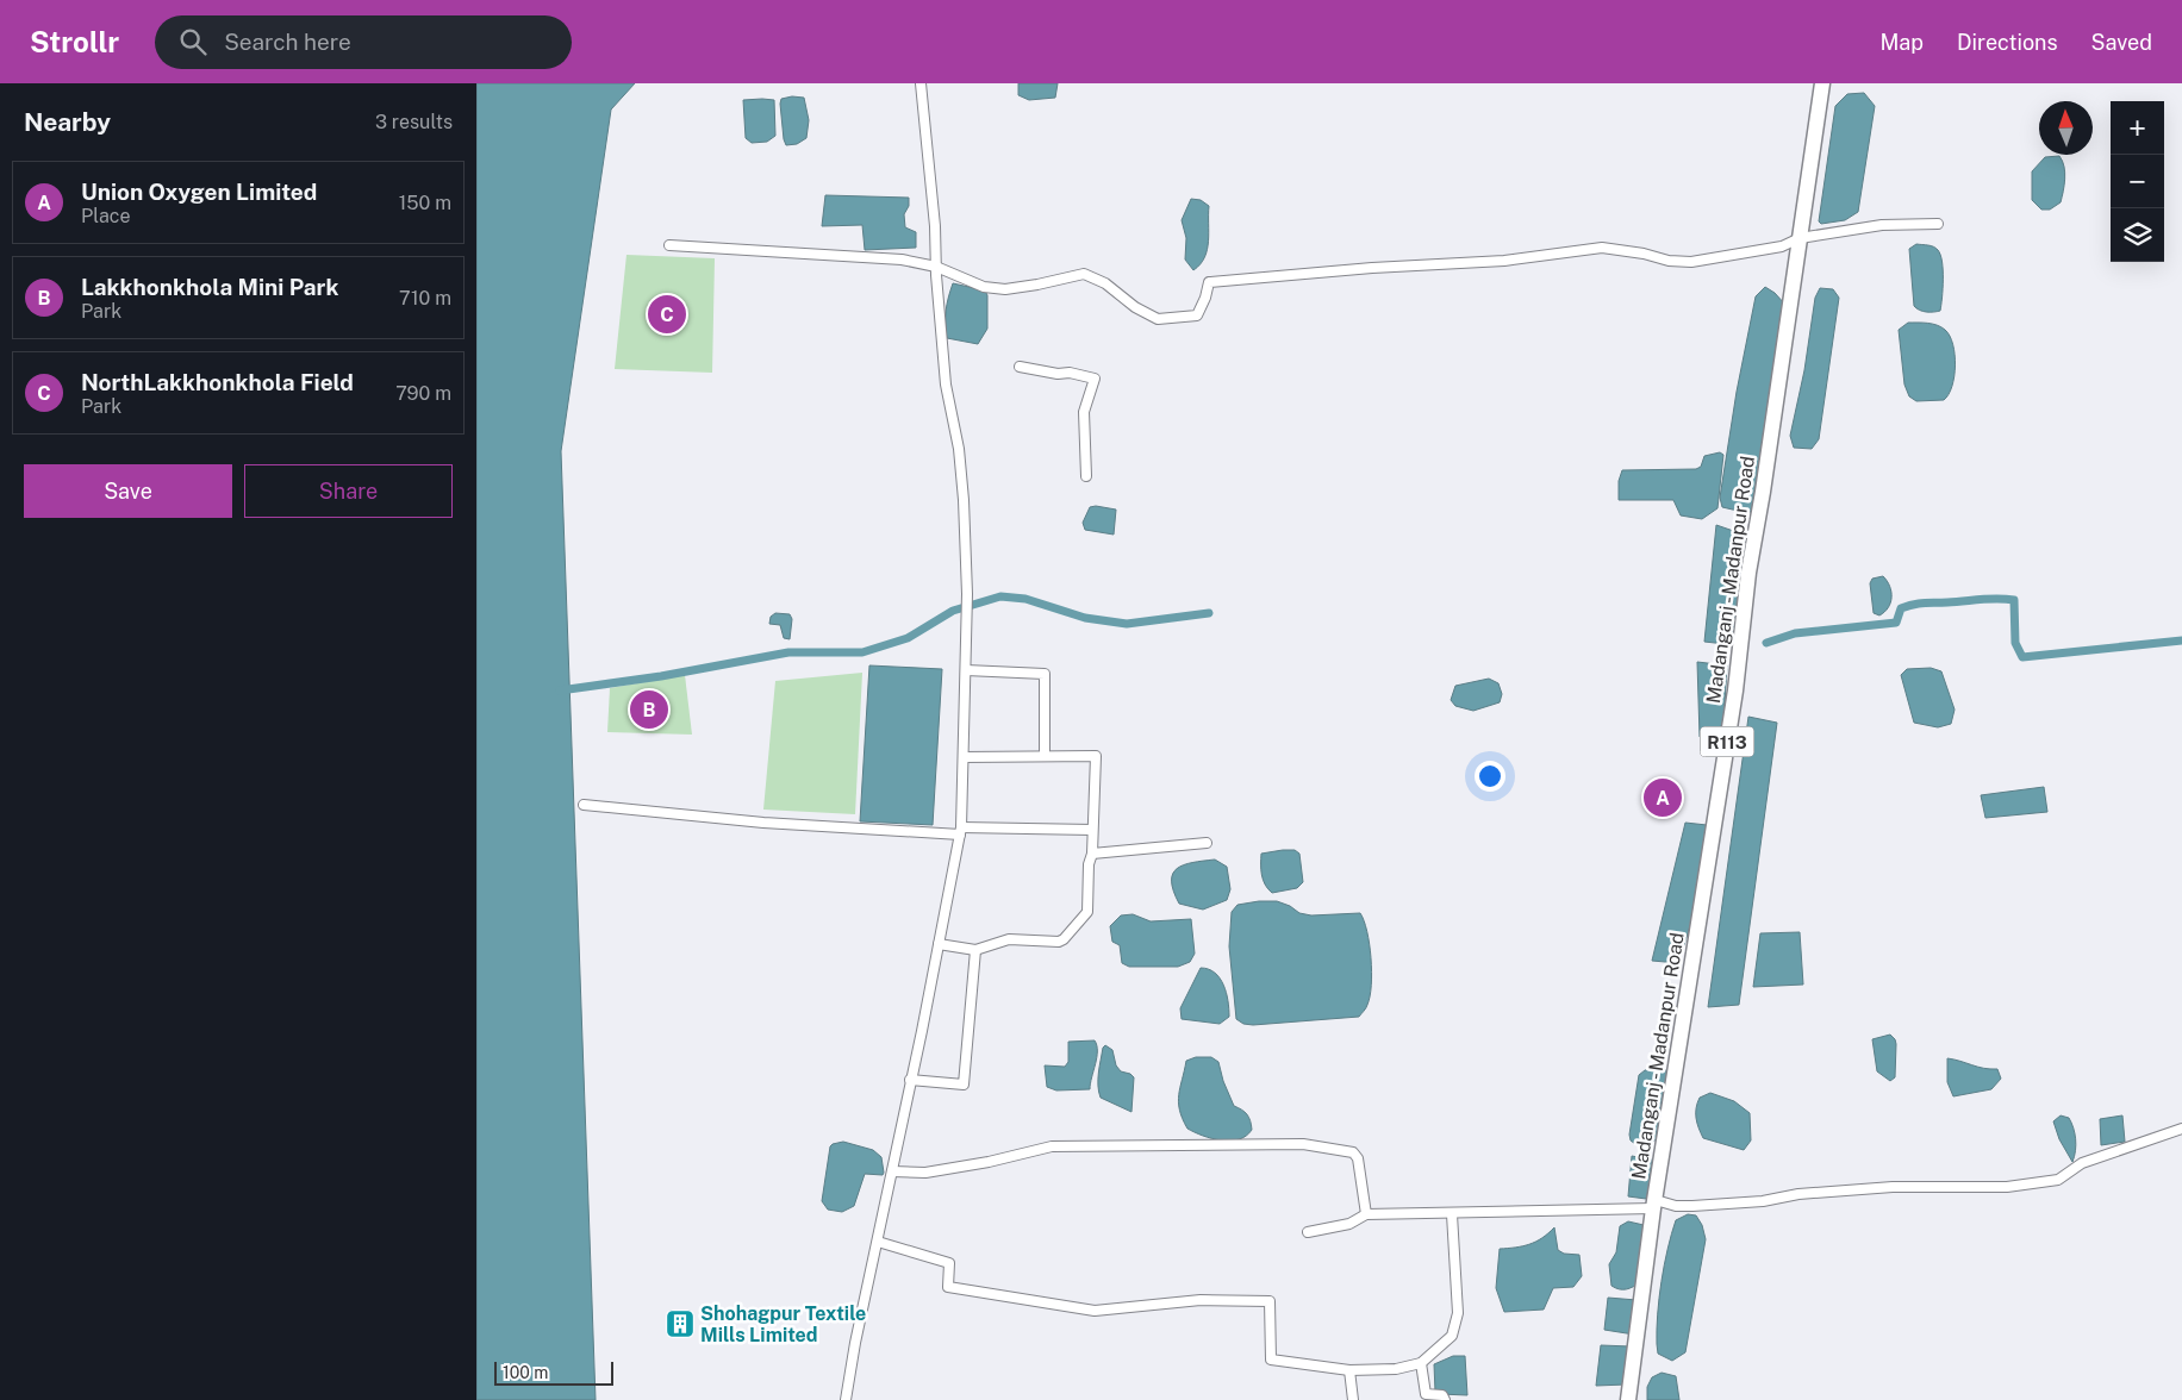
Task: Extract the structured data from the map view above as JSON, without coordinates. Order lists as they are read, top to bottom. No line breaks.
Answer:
{"streets":{"main road":["Madanganj - Madanpur Road","R113"]},"places":{"building":["Shohagpur Textile Mills Limited"]},"scale_bar":"100 m","north":"top","page":{"header":"Strollr","search":"Search here","nav":["Map","Directions","Saved"],"heading":["Nearby","3 results"],"map_buttons":["+","−"],"list":[{"mark":"A","name":"Union Oxygen Limited","note":"Place","value":"150 m"},{"mark":"B","name":"Lakkhonkhola Mini Park","note":"Park","value":"710 m"},{"mark":"C","name":"NorthLakkhonkhola Field","note":"Park","value":"790 m"}],"pins":["C","B","A"],"buttons":["Save","Share"],"scale":"100 m"}}
